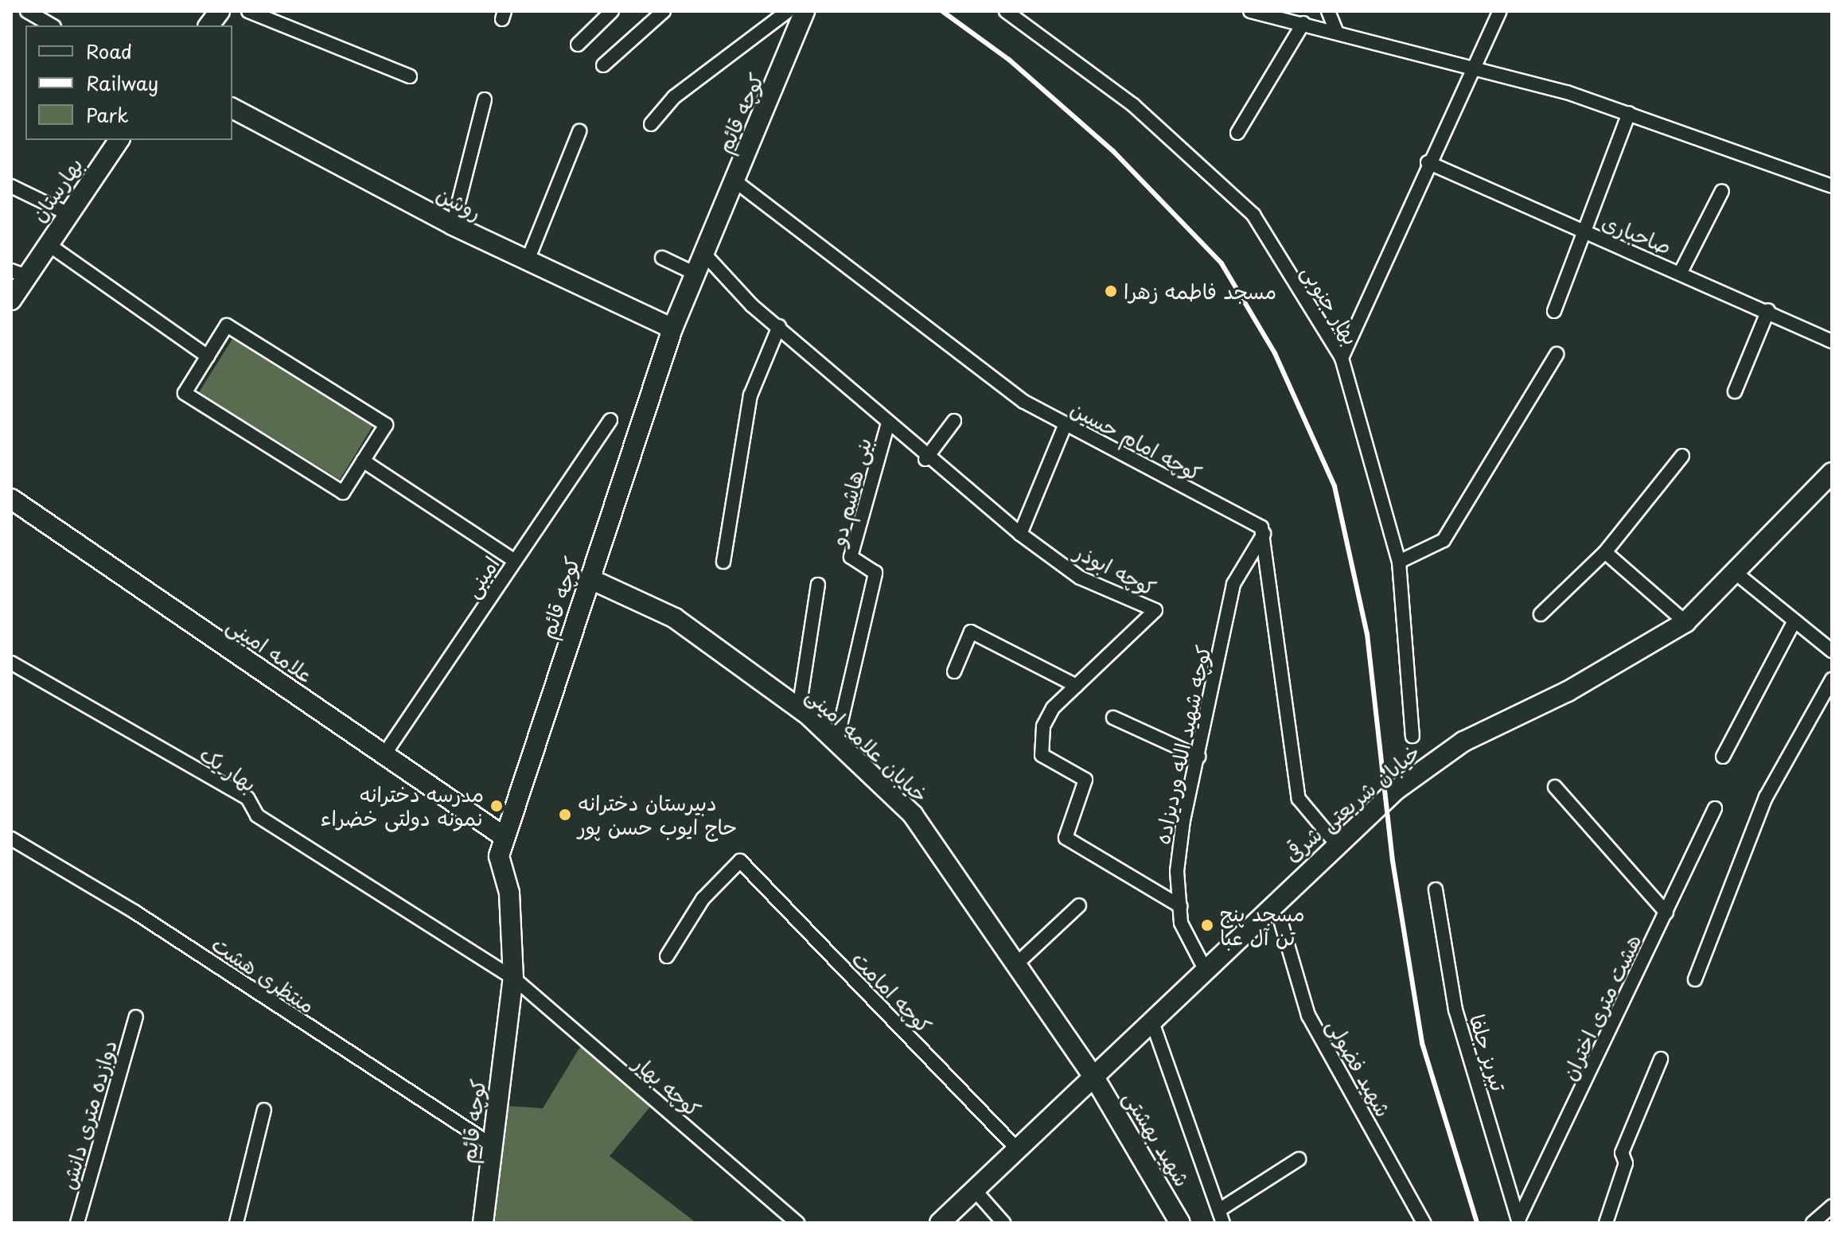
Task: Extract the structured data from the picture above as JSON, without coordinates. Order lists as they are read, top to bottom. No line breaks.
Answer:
{"streets":{"street":["کوچه قائم","بهارستان","روشن","صاحباری","بهار جنوبی","کوچه امام حسین","بنی هاشم دو","کوچه ابوذر","امینی","علامه امینی","خیابان علامه امینی","کوچه شهید الله وردیزاده","بهار یک","خیابان شریعتی شرقی","منتظری هشت","کوچه امامت","هشت متری اختران","تبریز جلفا","شهید فضولی","کوچه بهار","دوازده متری دانش","شهید بهشتی"]},"crossings":[["کوچه قائم","روشن"],["کوچه قائم","کوچه امام حسین"],["کوچه قائم","کوچه ابوذر"],["کوچه قائم","علامه امینی"],["کوچه قائم","خیابان علامه امینی"],["کوچه قائم","بهار یک"],["کوچه قائم","منتظری هشت"],["کوچه قائم","کوچه بهار"],["کوچه امام حسین","کوچه شهید الله وردیزاده"],["بنی هاشم دو","کوچه ابوذر"],["بنی هاشم دو","خیابان علامه امینی"],["کوچه ابوذر","کوچه شهید الله وردیزاده"],["امینی","علامه امینی"],["خیابان علامه امینی","خیابان شریعتی شرقی"],["خیابان علامه امینی","شهید بهشتی"],["کوچه شهید الله وردیزاده","خیابان شریعتی شرقی"],["بهار یک","کوچه بهار"],["خیابان شریعتی شرقی","کوچه امامت"],["خیابان شریعتی شرقی","شهید بهشتی"],["هشت متری اختران","تبریز جلفا"]],"places":["مسجد فاطمه زهرا","مدرسه دخترانه نمونه دولتی خضراء","دبیرستان دخترانه حاج ایوب حسن پور","مسجد پنج تن آل عبا"],"legend":["Road","Railway","Park"]}
